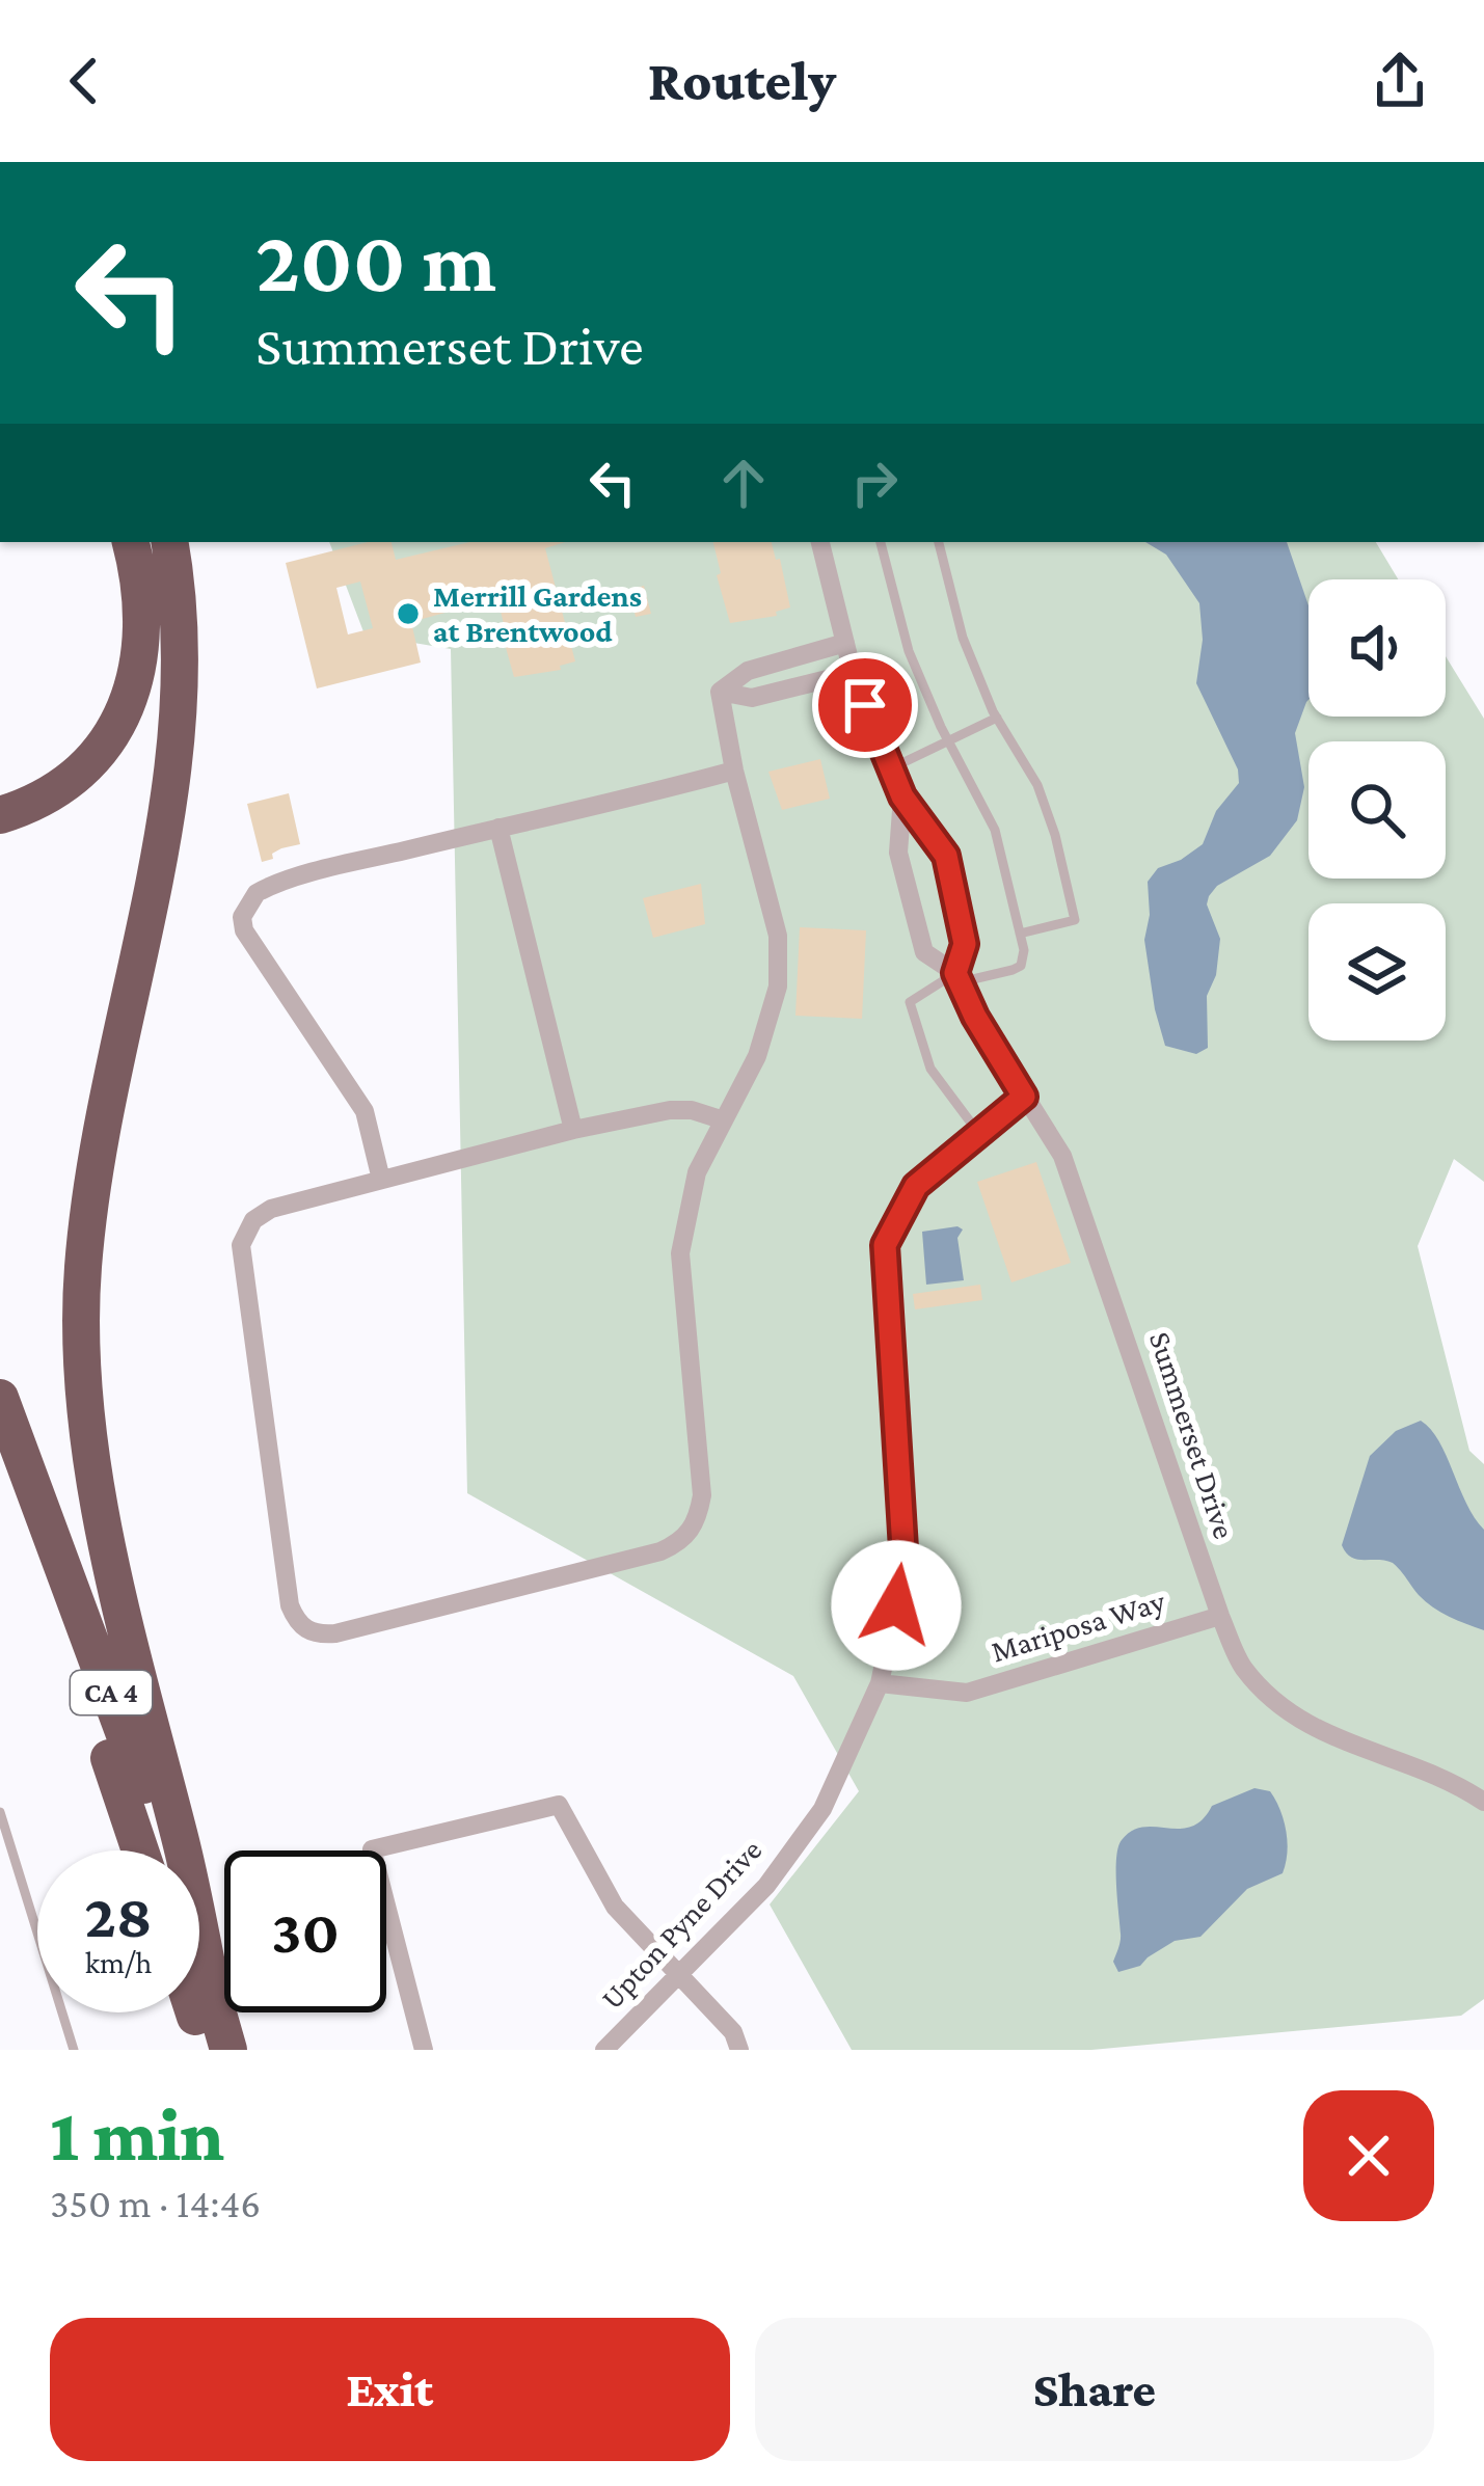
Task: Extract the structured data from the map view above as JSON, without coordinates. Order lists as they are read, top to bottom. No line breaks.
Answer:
{"streets":{"highway":["CA 4"],"street":["Summerset Drive","Mariposa Way","Upton Pyne Drive"]},"crossings":[["Summerset Drive","Mariposa Way"],["Summerset Drive","Upton Pyne Drive"],["Mariposa Way","Upton Pyne Drive"]],"places":["Merrill Gardens at Brentwood"],"page":{"header":"Routely","turn":["200 m","Summerset Drive"],"speed":"28 km/h","limit":"30","heading":["1 min","350 m · 14:46"],"buttons":["Exit","Share"]}}
